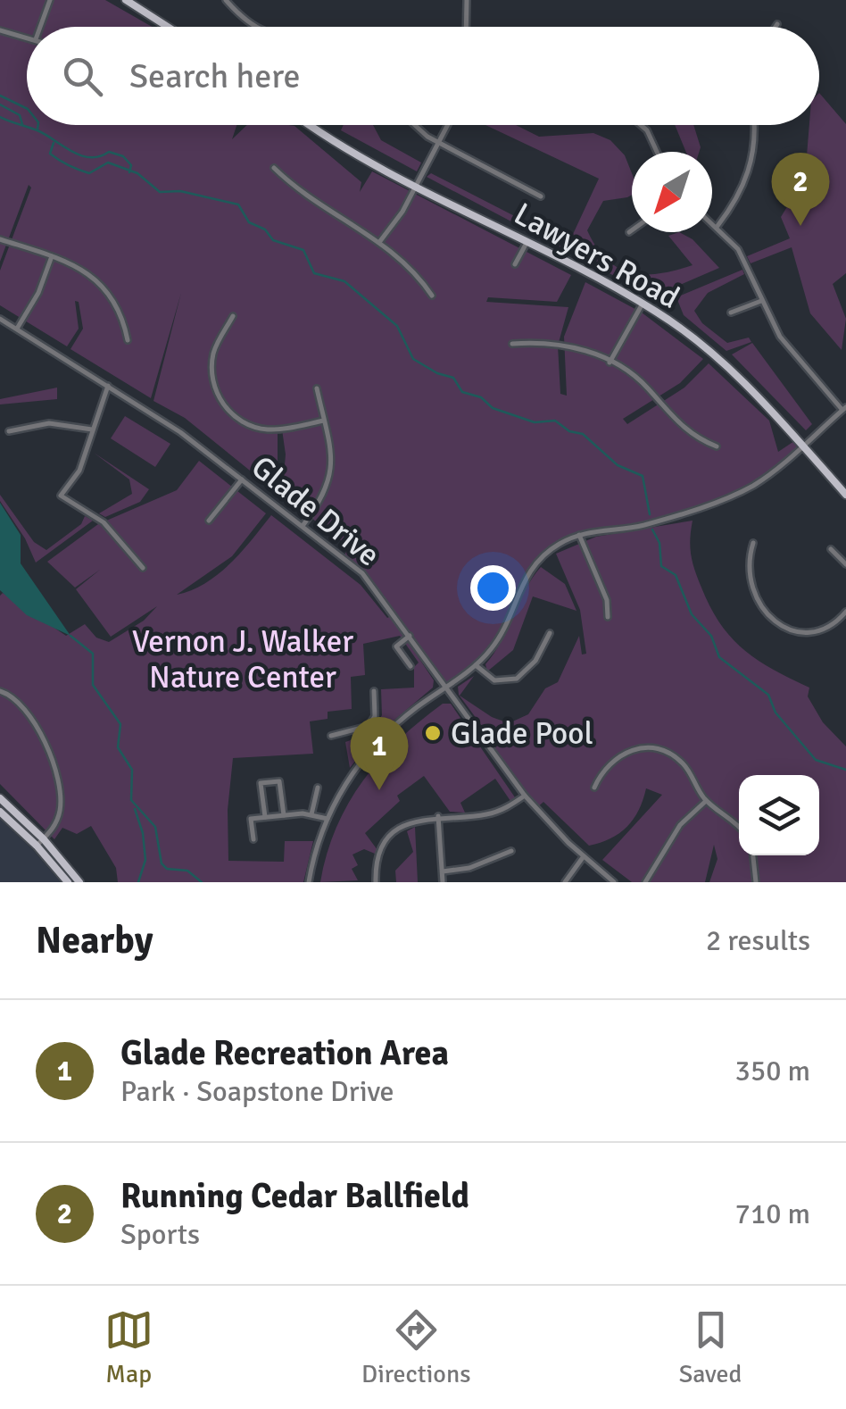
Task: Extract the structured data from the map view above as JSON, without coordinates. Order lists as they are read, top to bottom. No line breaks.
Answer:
{"streets":{"main road":["Lawyers Road"],"street":["Glade Drive"]},"parks":["Vernon J. Walker Nature Center"],"places":["Glade Pool"],"north":"bottom left","page":{"search":"Search here","pins":["2","1"],"heading":["Nearby","2 results"],"list":[{"mark":"1","name":"Glade Recreation Area","note":"Park · Soapstone Drive","value":"350 m"},{"mark":"2","name":"Running Cedar Ballfield","note":"Sports","value":"710 m"}],"nav":["Map","Directions","Saved"]}}
